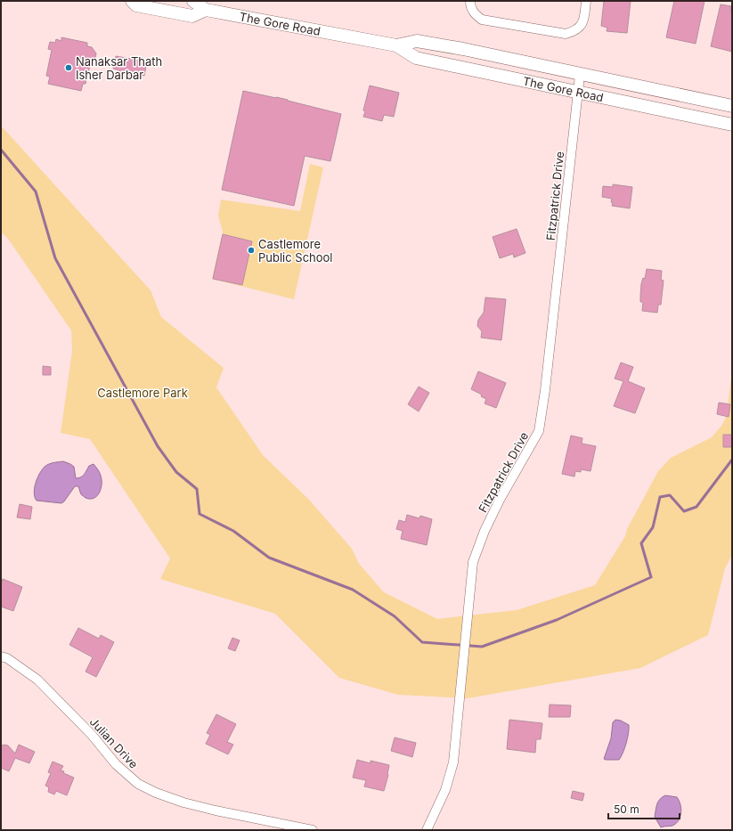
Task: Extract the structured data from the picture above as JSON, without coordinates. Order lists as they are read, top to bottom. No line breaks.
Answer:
{"streets":{"main road":["The Gore Road"],"street":["Fitzpatrick Drive","Julian Drive"]},"crossings":[["The Gore Road","Fitzpatrick Drive"]],"parks":["Castlemore Park"],"places":["Nanaksar Thath Isher Darbar","Castlemore Public School"],"scale_bar":"50 m"}
